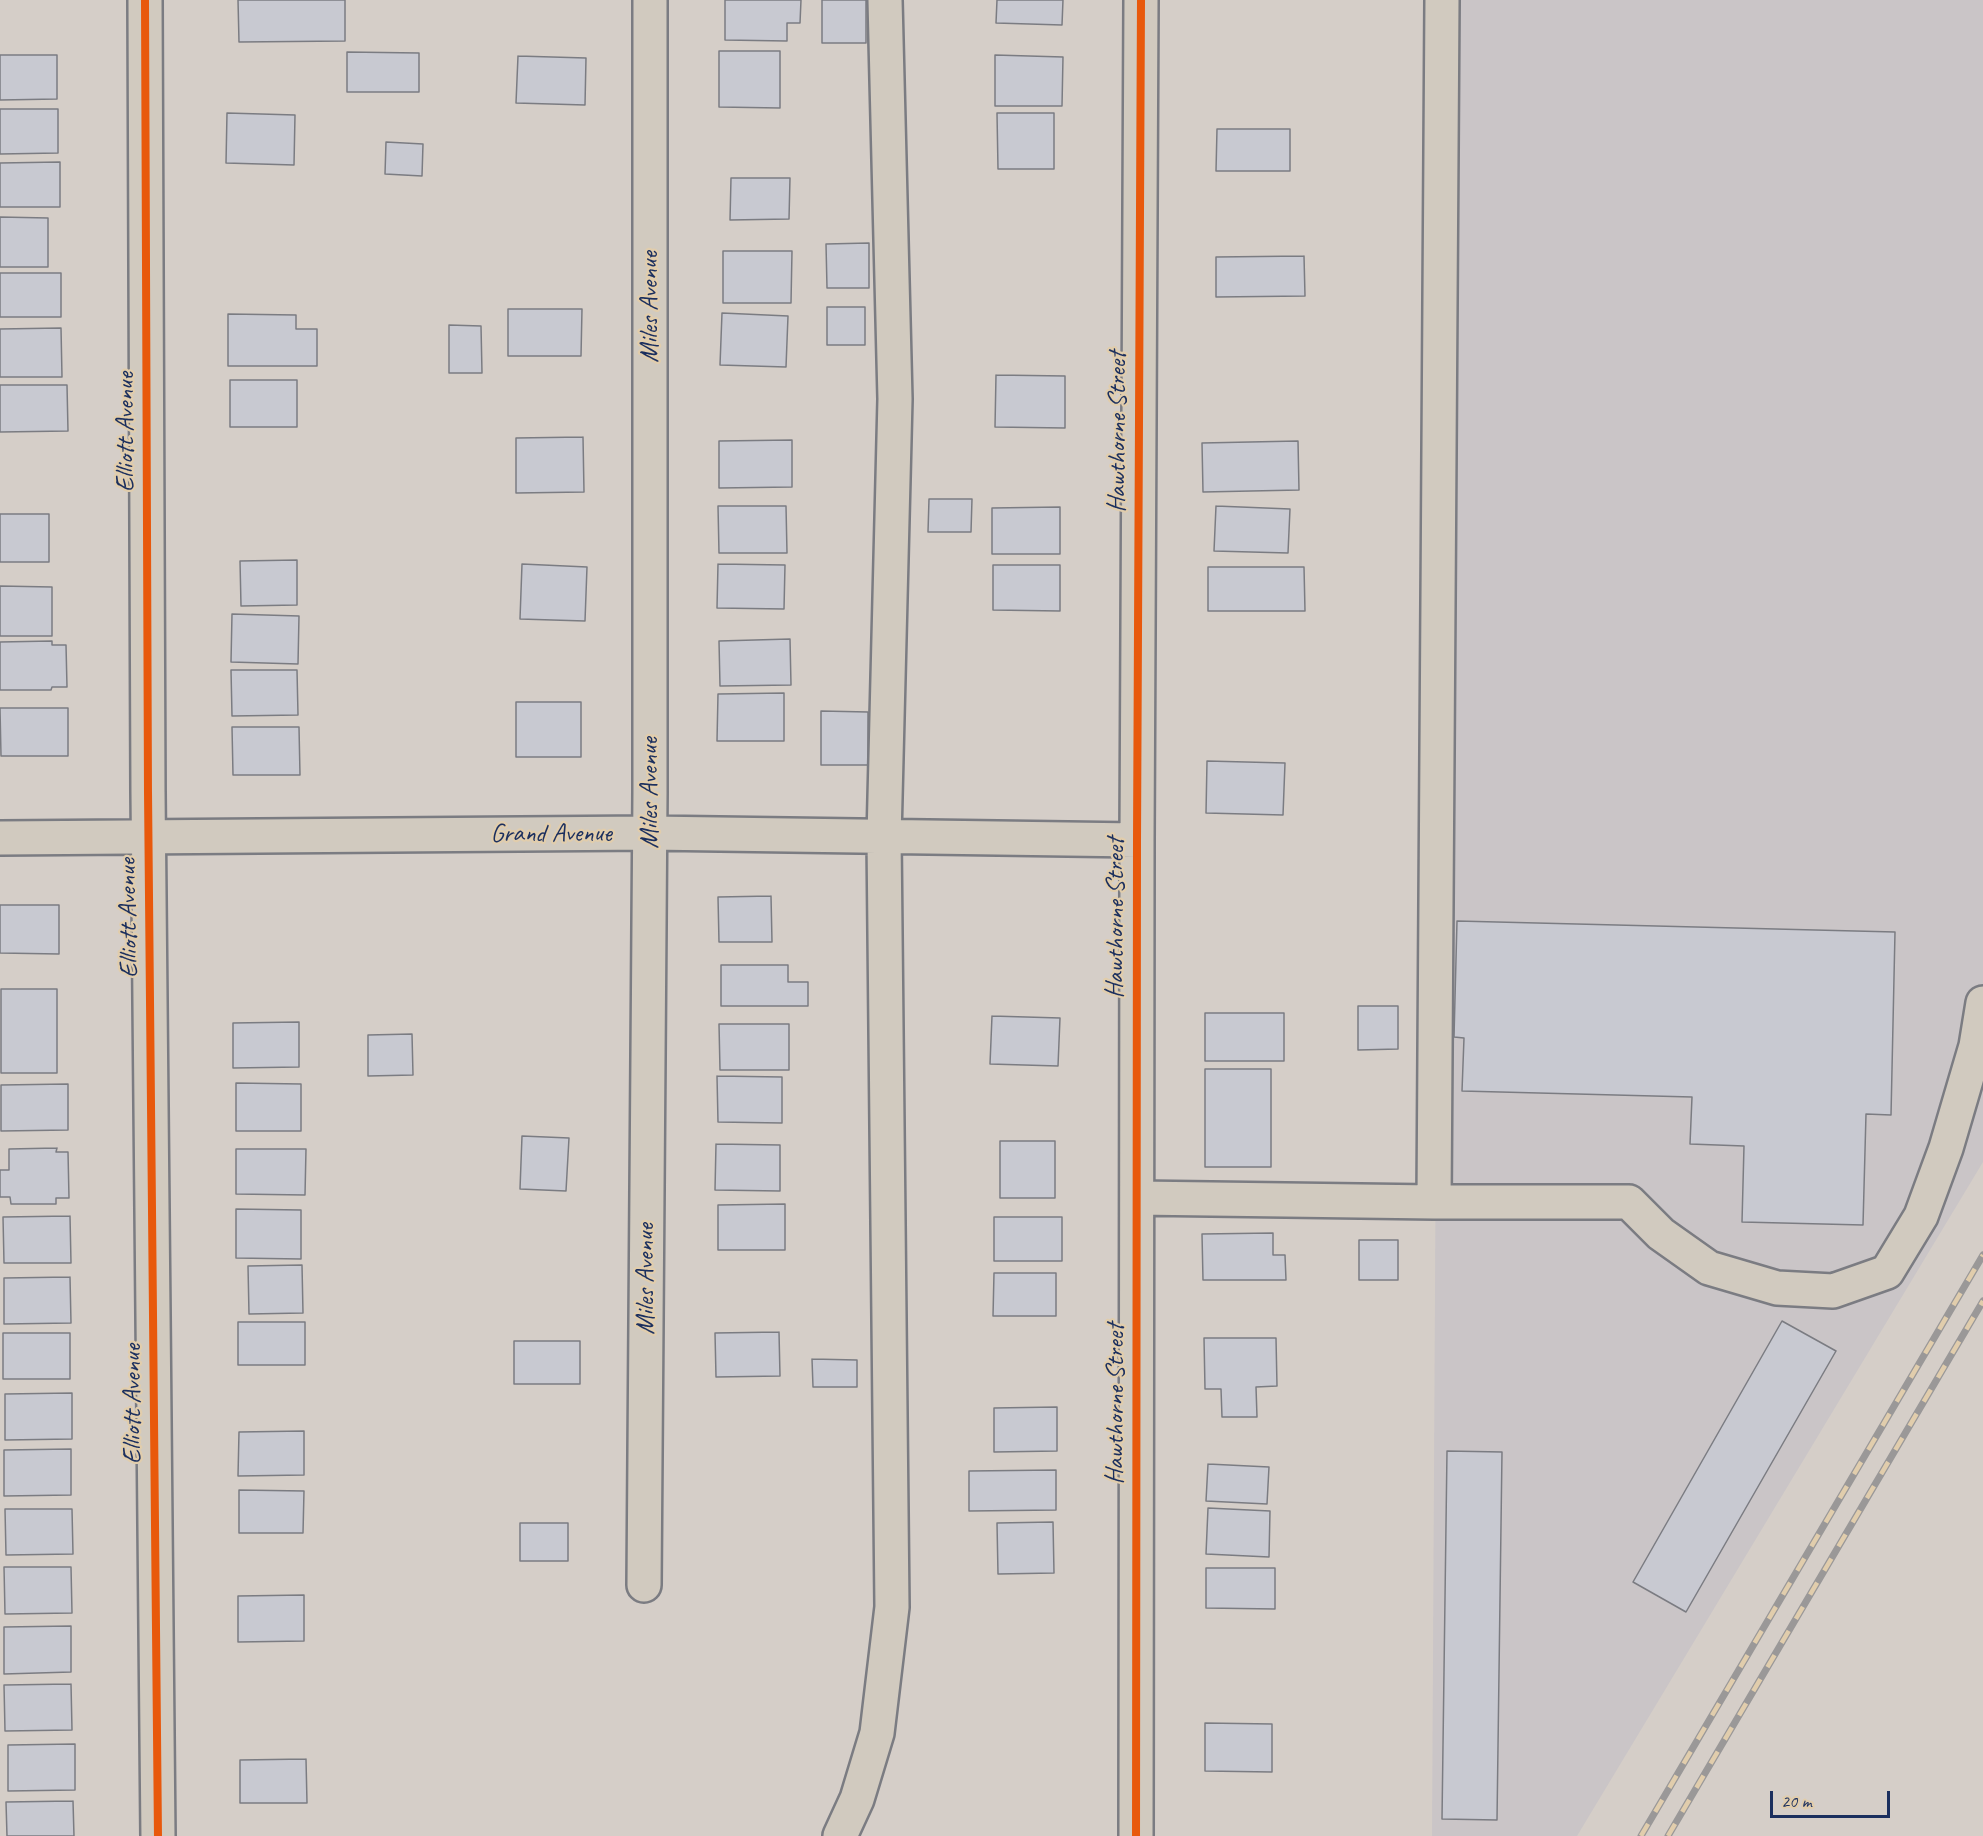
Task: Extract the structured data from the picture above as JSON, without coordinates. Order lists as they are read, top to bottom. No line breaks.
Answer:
{"streets":{"street":["Miles Avenue","Elliott Avenue","Hawthorne Street","Grand Avenue"]},"crossings":[["Miles Avenue","Grand Avenue"],["Elliott Avenue","Grand Avenue"],["Hawthorne Street","Grand Avenue"]],"scale_bar":"20 m"}
